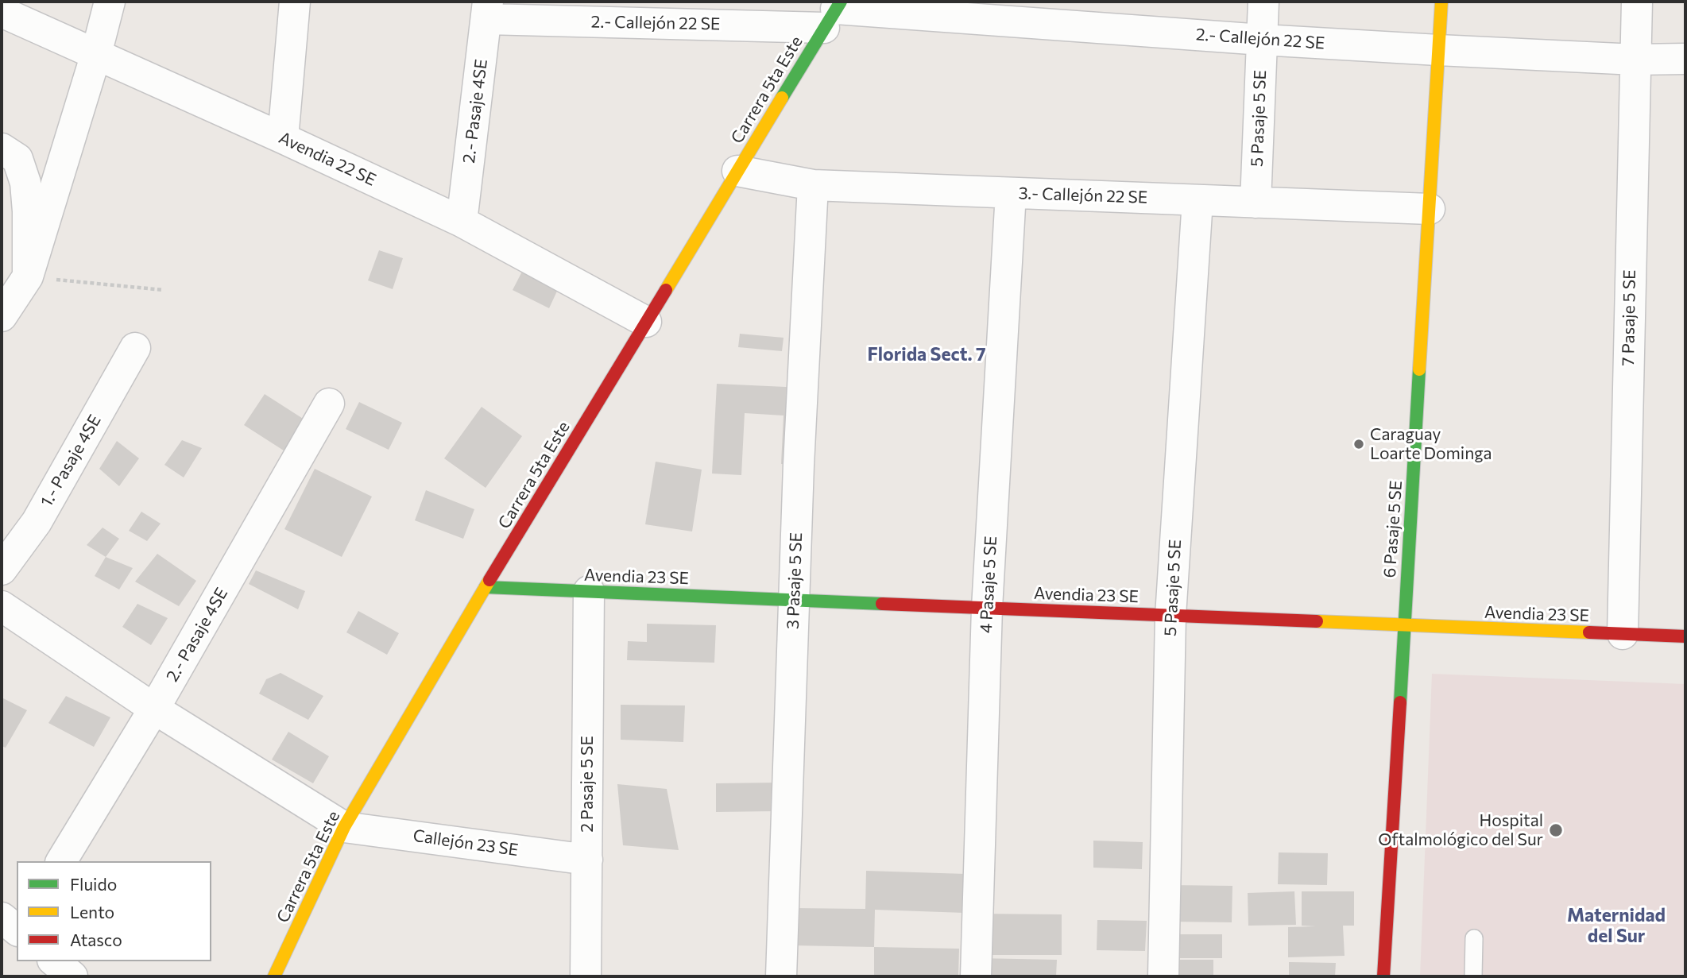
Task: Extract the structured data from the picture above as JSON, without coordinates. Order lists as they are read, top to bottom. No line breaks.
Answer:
{"streets":{"street":["2.- Callejón 22 SE","Carrera 5ta Este","2.- Pasaje 4SE","5 Pasaje 5 SE","Avendia 22 SE","3.- Callejón 22 SE","7 Pasaje 5 SE","1.- Pasaje 4SE","6 Pasaje 5 SE","Avendia 23 SE","3 Pasaje 5 SE","4 Pasaje 5 SE","2 Pasaje 5 SE","Callejón 23 SE"]},"crossings":[["2.- Callejón 22 SE","Carrera 5ta Este"],["2.- Callejón 22 SE","2.- Pasaje 4SE"],["2.- Callejón 22 SE","5 Pasaje 5 SE"],["2.- Callejón 22 SE","7 Pasaje 5 SE"],["2.- Callejón 22 SE","6 Pasaje 5 SE"],["Carrera 5ta Este","Avendia 22 SE"],["Carrera 5ta Este","3.- Callejón 22 SE"],["Carrera 5ta Este","Avendia 23 SE"],["Carrera 5ta Este","Callejón 23 SE"],["2.- Pasaje 4SE","Avendia 22 SE"],["5 Pasaje 5 SE","3.- Callejón 22 SE"],["5 Pasaje 5 SE","Avendia 23 SE"],["3.- Callejón 22 SE","6 Pasaje 5 SE"],["3.- Callejón 22 SE","3 Pasaje 5 SE"],["3.- Callejón 22 SE","4 Pasaje 5 SE"],["7 Pasaje 5 SE","Avendia 23 SE"],["6 Pasaje 5 SE","Avendia 23 SE"],["Avendia 23 SE","3 Pasaje 5 SE"],["Avendia 23 SE","4 Pasaje 5 SE"],["Avendia 23 SE","2 Pasaje 5 SE"],["2 Pasaje 5 SE","Callejón 23 SE"]],"districts":["Florida Sect. 7","Maternidad del Sur"],"places":["Caraguay Loarte Dominga","Hospital Oftalmológico del Sur"],"legend":["Fluido","Lento","Atasco"]}
